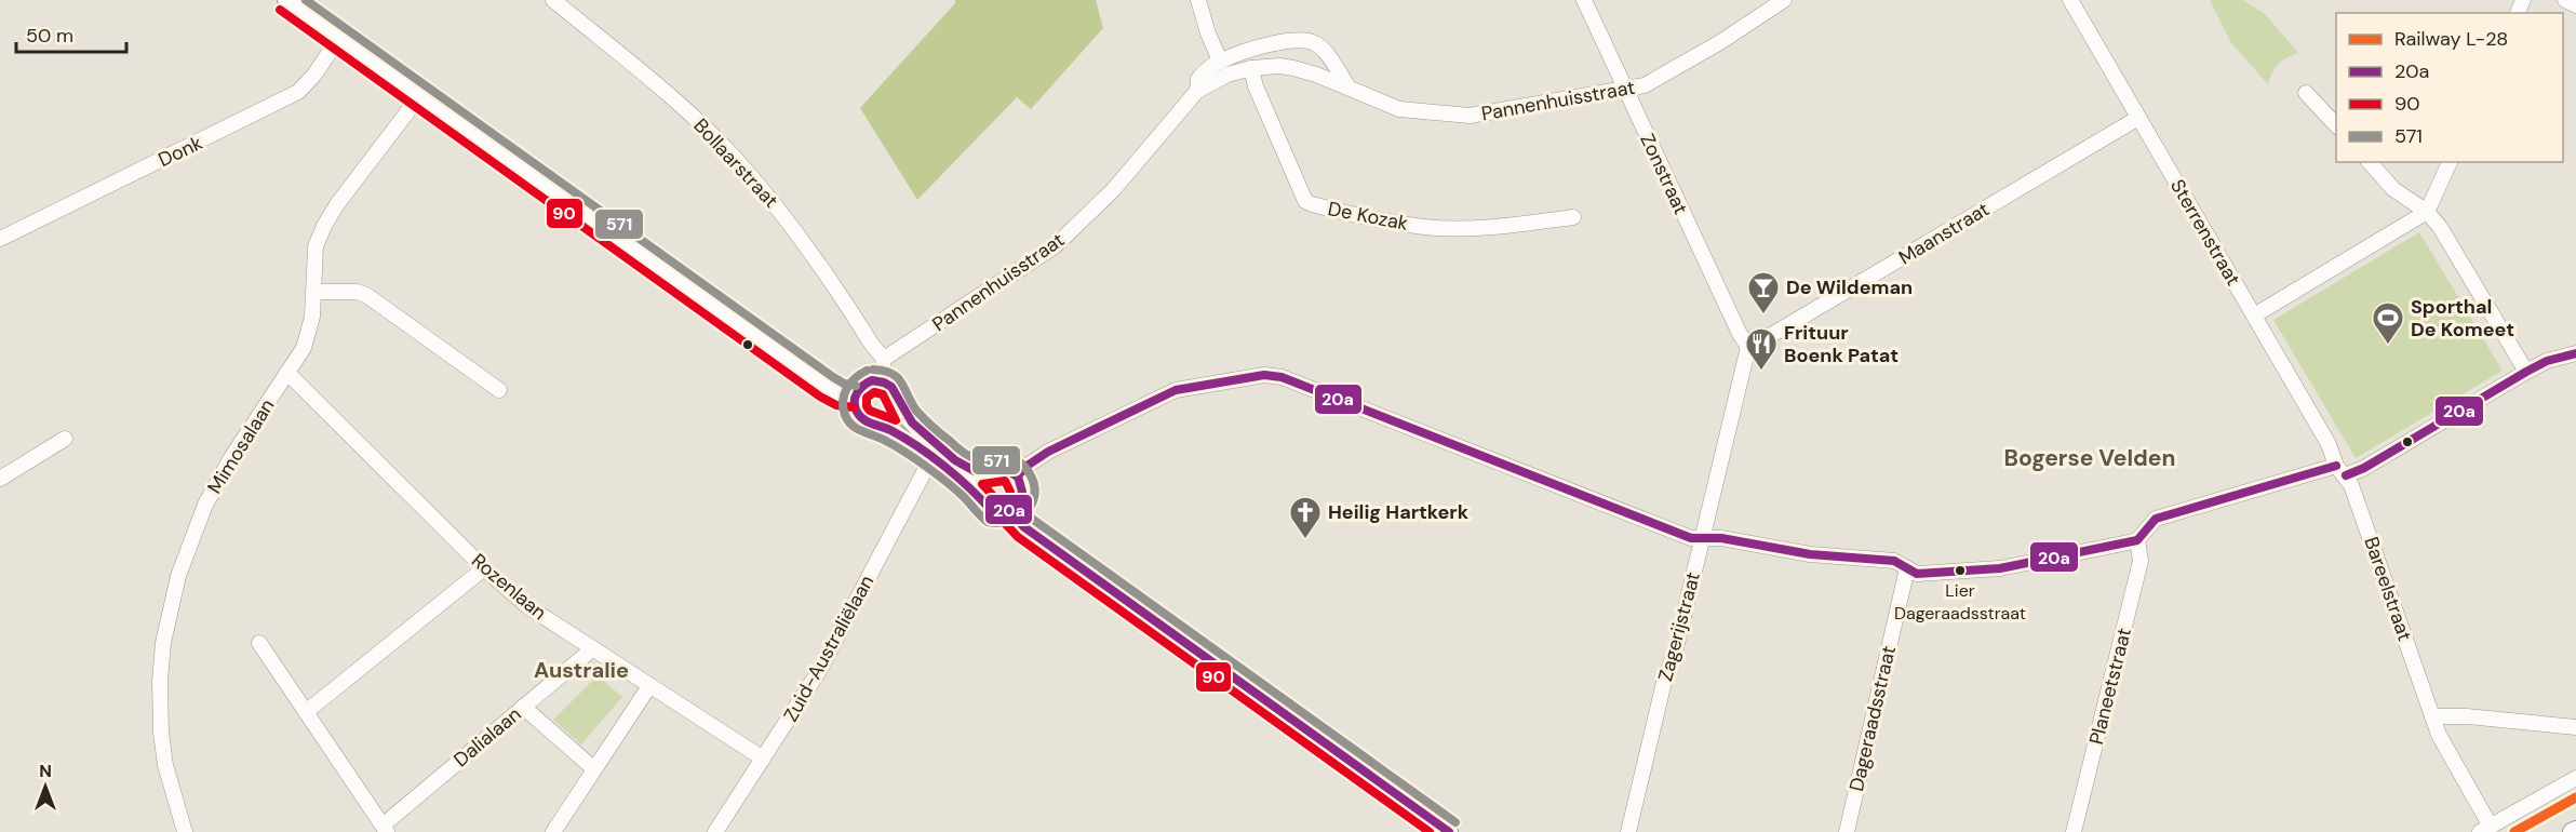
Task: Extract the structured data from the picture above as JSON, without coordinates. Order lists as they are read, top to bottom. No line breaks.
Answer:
{"streets":{"street":["Pannenhuisstraat","Donk","Bollaarstraat","Zonstraat","De Kozak","Sterrenstraat","Maanstraat","Mimosalaan","Rozenlaan","Bareelstraat","Zagerijstraat","Zuid-Australiëlaan","Planeetstraat","Dageraadsstraat","Dalialaan"]},"crossings":[["Pannenhuisstraat","Bollaarstraat"],["Pannenhuisstraat","Zonstraat"],["Pannenhuisstraat","De Kozak"],["Zonstraat","Maanstraat"],["Zonstraat","Zagerijstraat"],["Sterrenstraat","Maanstraat"],["Sterrenstraat","Bareelstraat"],["Maanstraat","Zagerijstraat"],["Mimosalaan","Rozenlaan"],["Rozenlaan","Zuid-Australiëlaan"],["Rozenlaan","Dalialaan"]],"districts":["Bogerse Velden","Australie"],"places":{"bar":["De Wildeman"],"sports":["Sporthal De Komeet"],"restaurant":["Frituur Boenk Patat"],"church":["Heilig Hartkerk"],"other":["Lier Dageraadsstraat"]},"lines":["transit line 571","transit line 90","transit line 20a","rail line L-28"],"legend":["Railway L-28","20a","90","571"],"scale_bar":"50 m","north":"top"}
